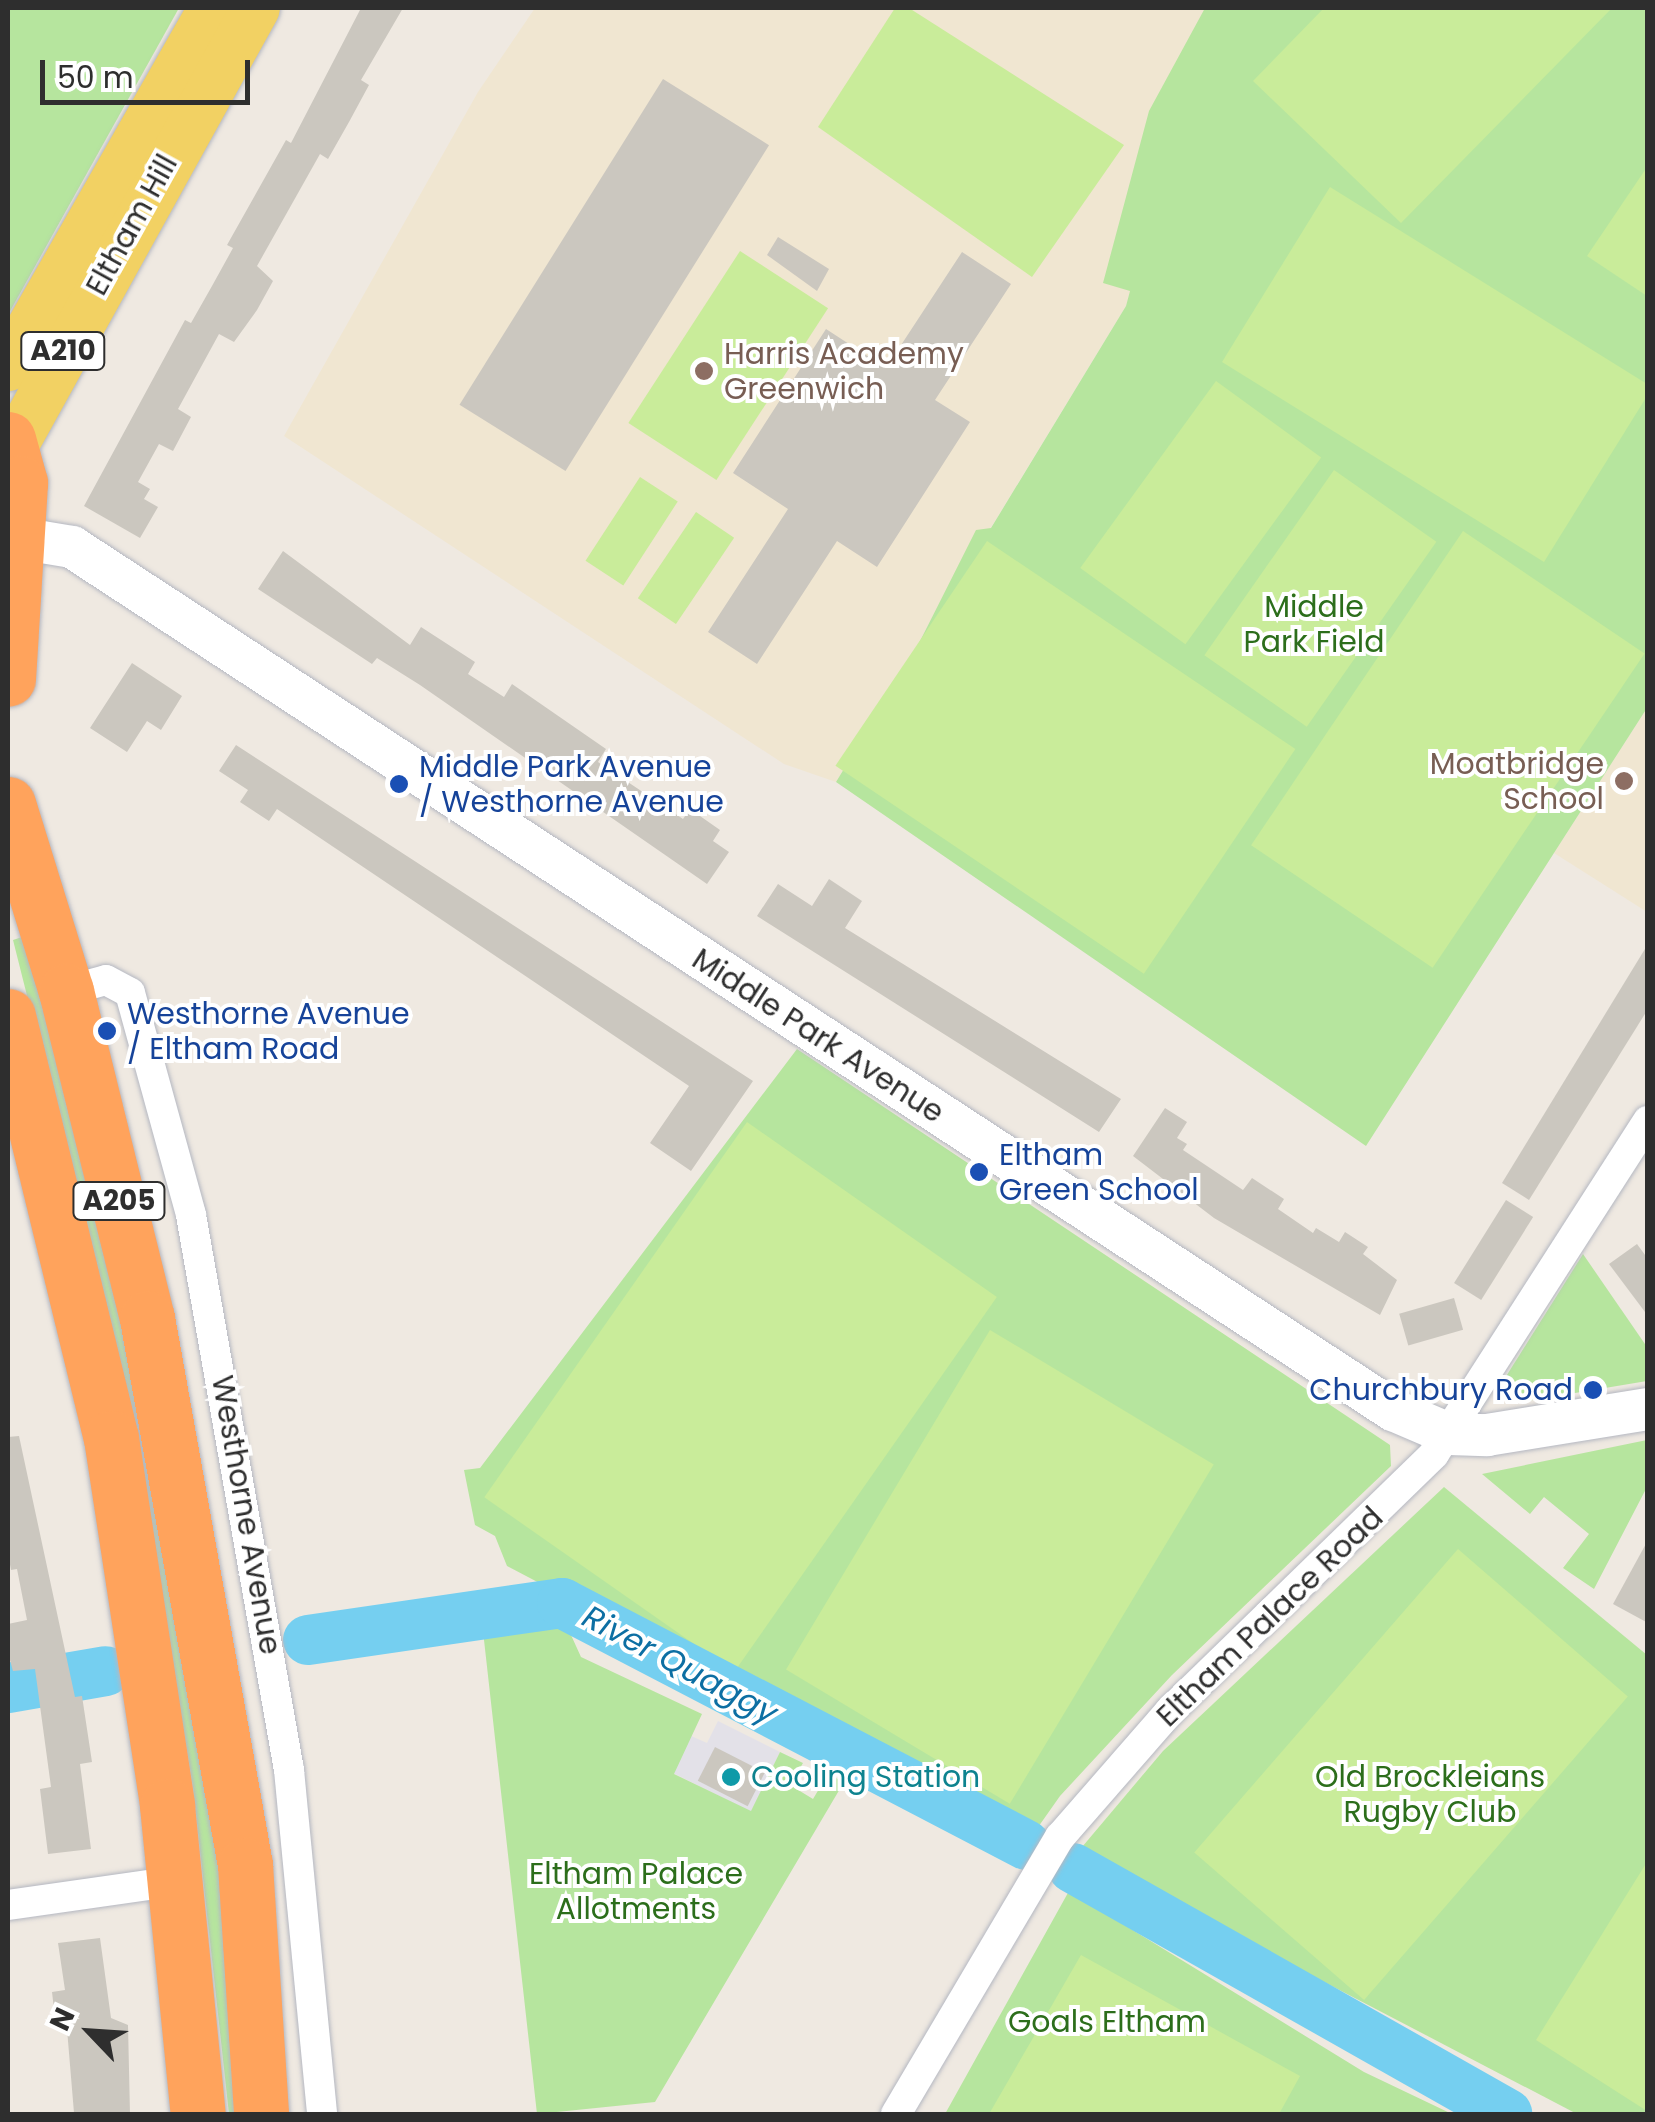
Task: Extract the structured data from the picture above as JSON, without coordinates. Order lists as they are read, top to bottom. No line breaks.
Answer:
{"streets":{"highway":["A205","Westhorne Avenue"],"main road":["Eltham Hill","A210"],"street":["Middle Park Avenue","Eltham Palace Road"]},"crossings":[["Middle Park Avenue","Eltham Palace Road"]],"water":["River Quaggy"],"parks":["Middle Park Field","Old Brockleians Rugby Club","Eltham Palace Allotments","Goals Eltham"],"places":["Harris Academy Greenwich","Moatbridge School","Middle Park Avenue / Westhorne Avenue","Westhorne Avenue / Eltham Road","Eltham Green School","Churchbury Road","Cooling Station"],"scale_bar":"50 m","north":"top left"}
